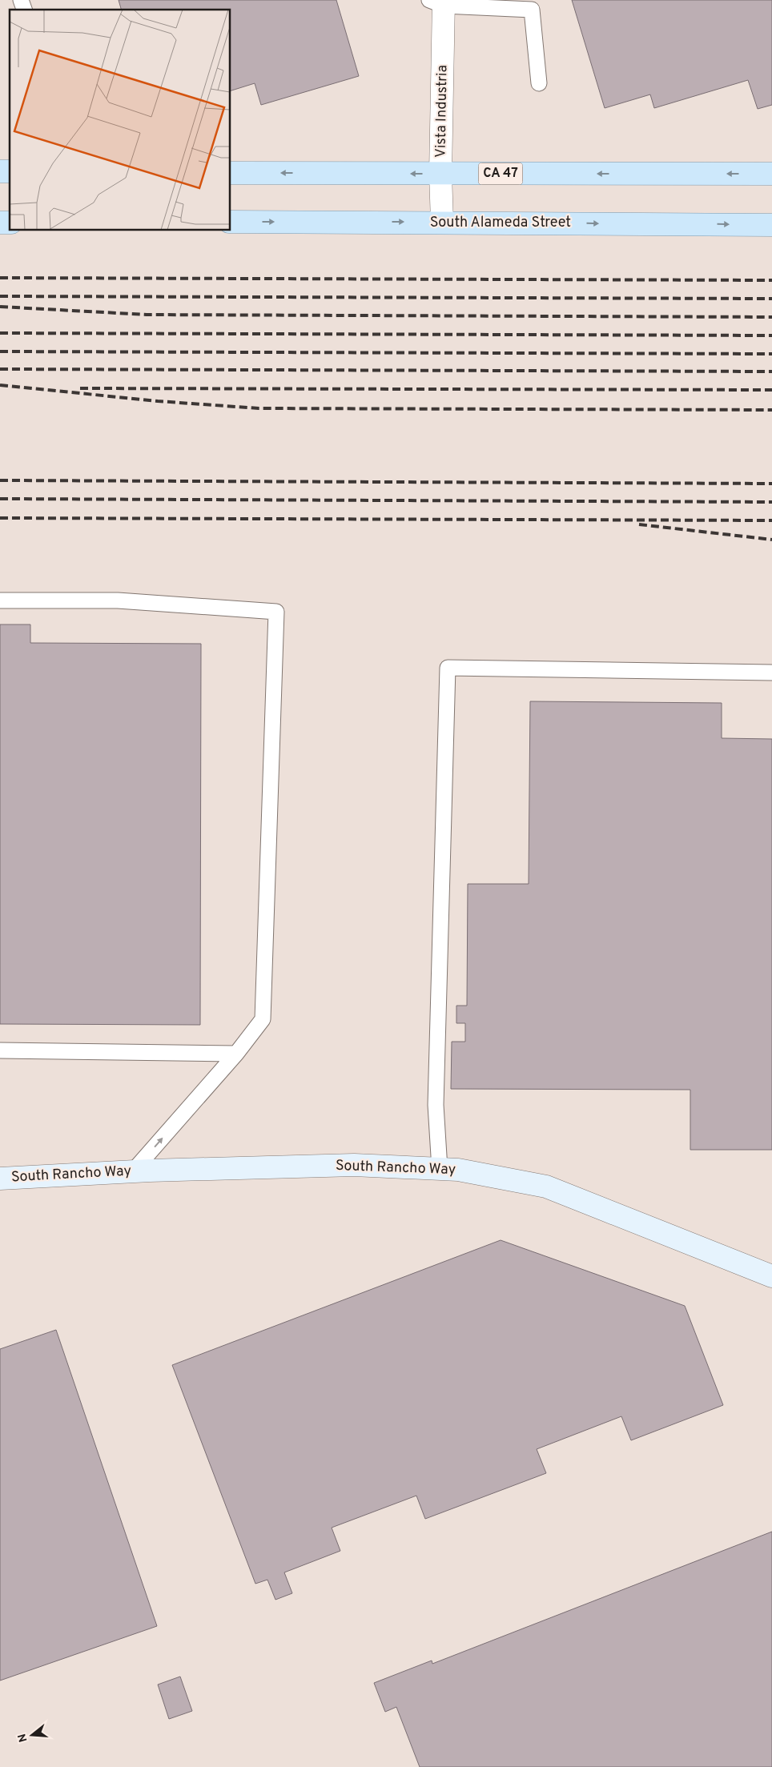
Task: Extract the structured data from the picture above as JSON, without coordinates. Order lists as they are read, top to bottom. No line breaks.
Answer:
{"streets":{"main road":["CA 47","South Alameda Street"],"street":["Vista Industria","South Rancho Way"]},"crossings":[["Vista Industria","CA 47"],["Vista Industria","South Alameda Street"]],"north":"left"}
